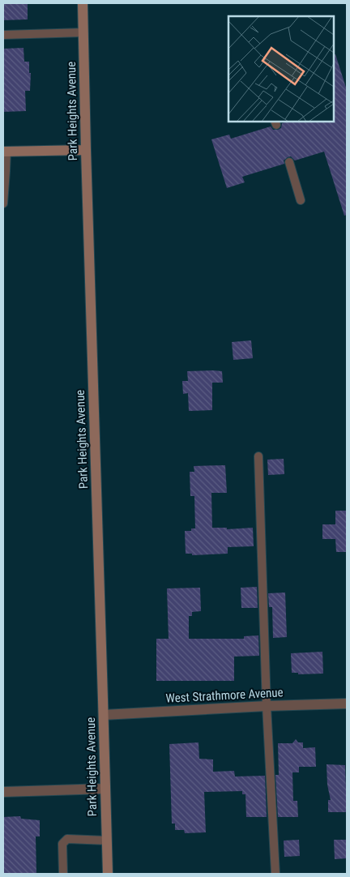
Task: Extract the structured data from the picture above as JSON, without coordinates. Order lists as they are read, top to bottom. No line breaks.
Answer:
{"streets":{"main road":["Park Heights Avenue"],"street":["West Strathmore Avenue"]},"crossings":[["Park Heights Avenue","West Strathmore Avenue"]]}
